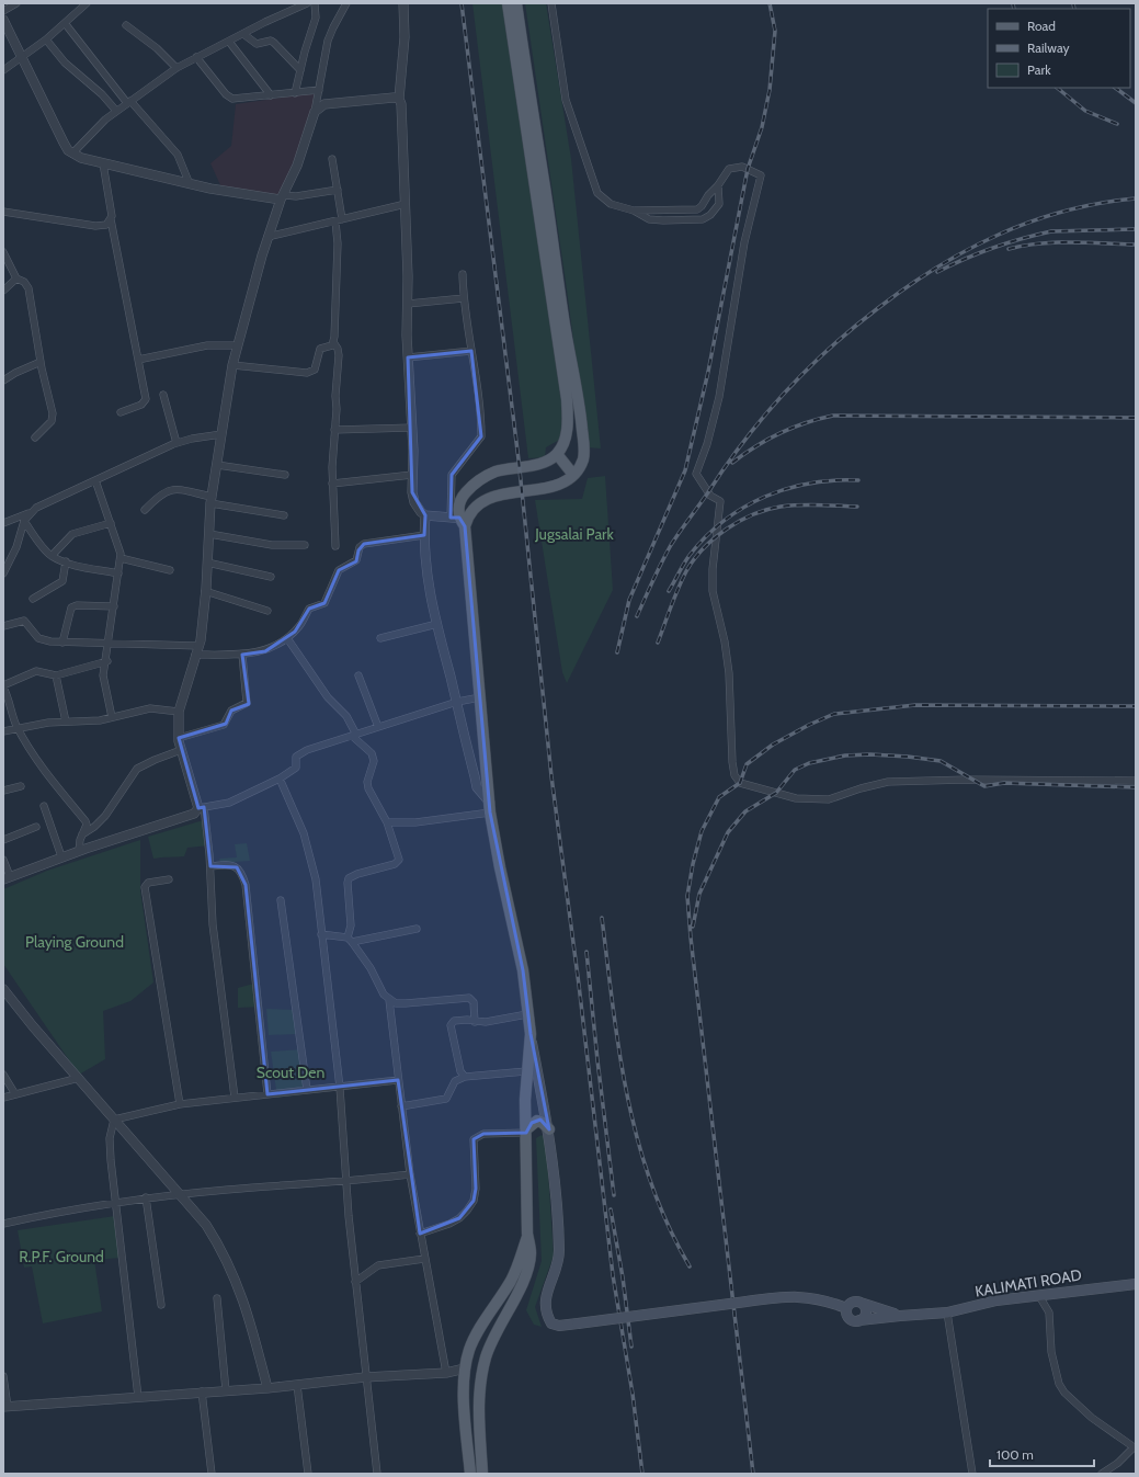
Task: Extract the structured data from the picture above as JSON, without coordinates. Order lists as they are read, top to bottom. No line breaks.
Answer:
{"streets":{"main road":["KALIMATI ROAD"]},"parks":["Jugsalai Park","Playing Ground","Scout Den","R.P.F. Ground"],"legend":["Road","Railway","Park"],"scale_bar":"100 m"}
